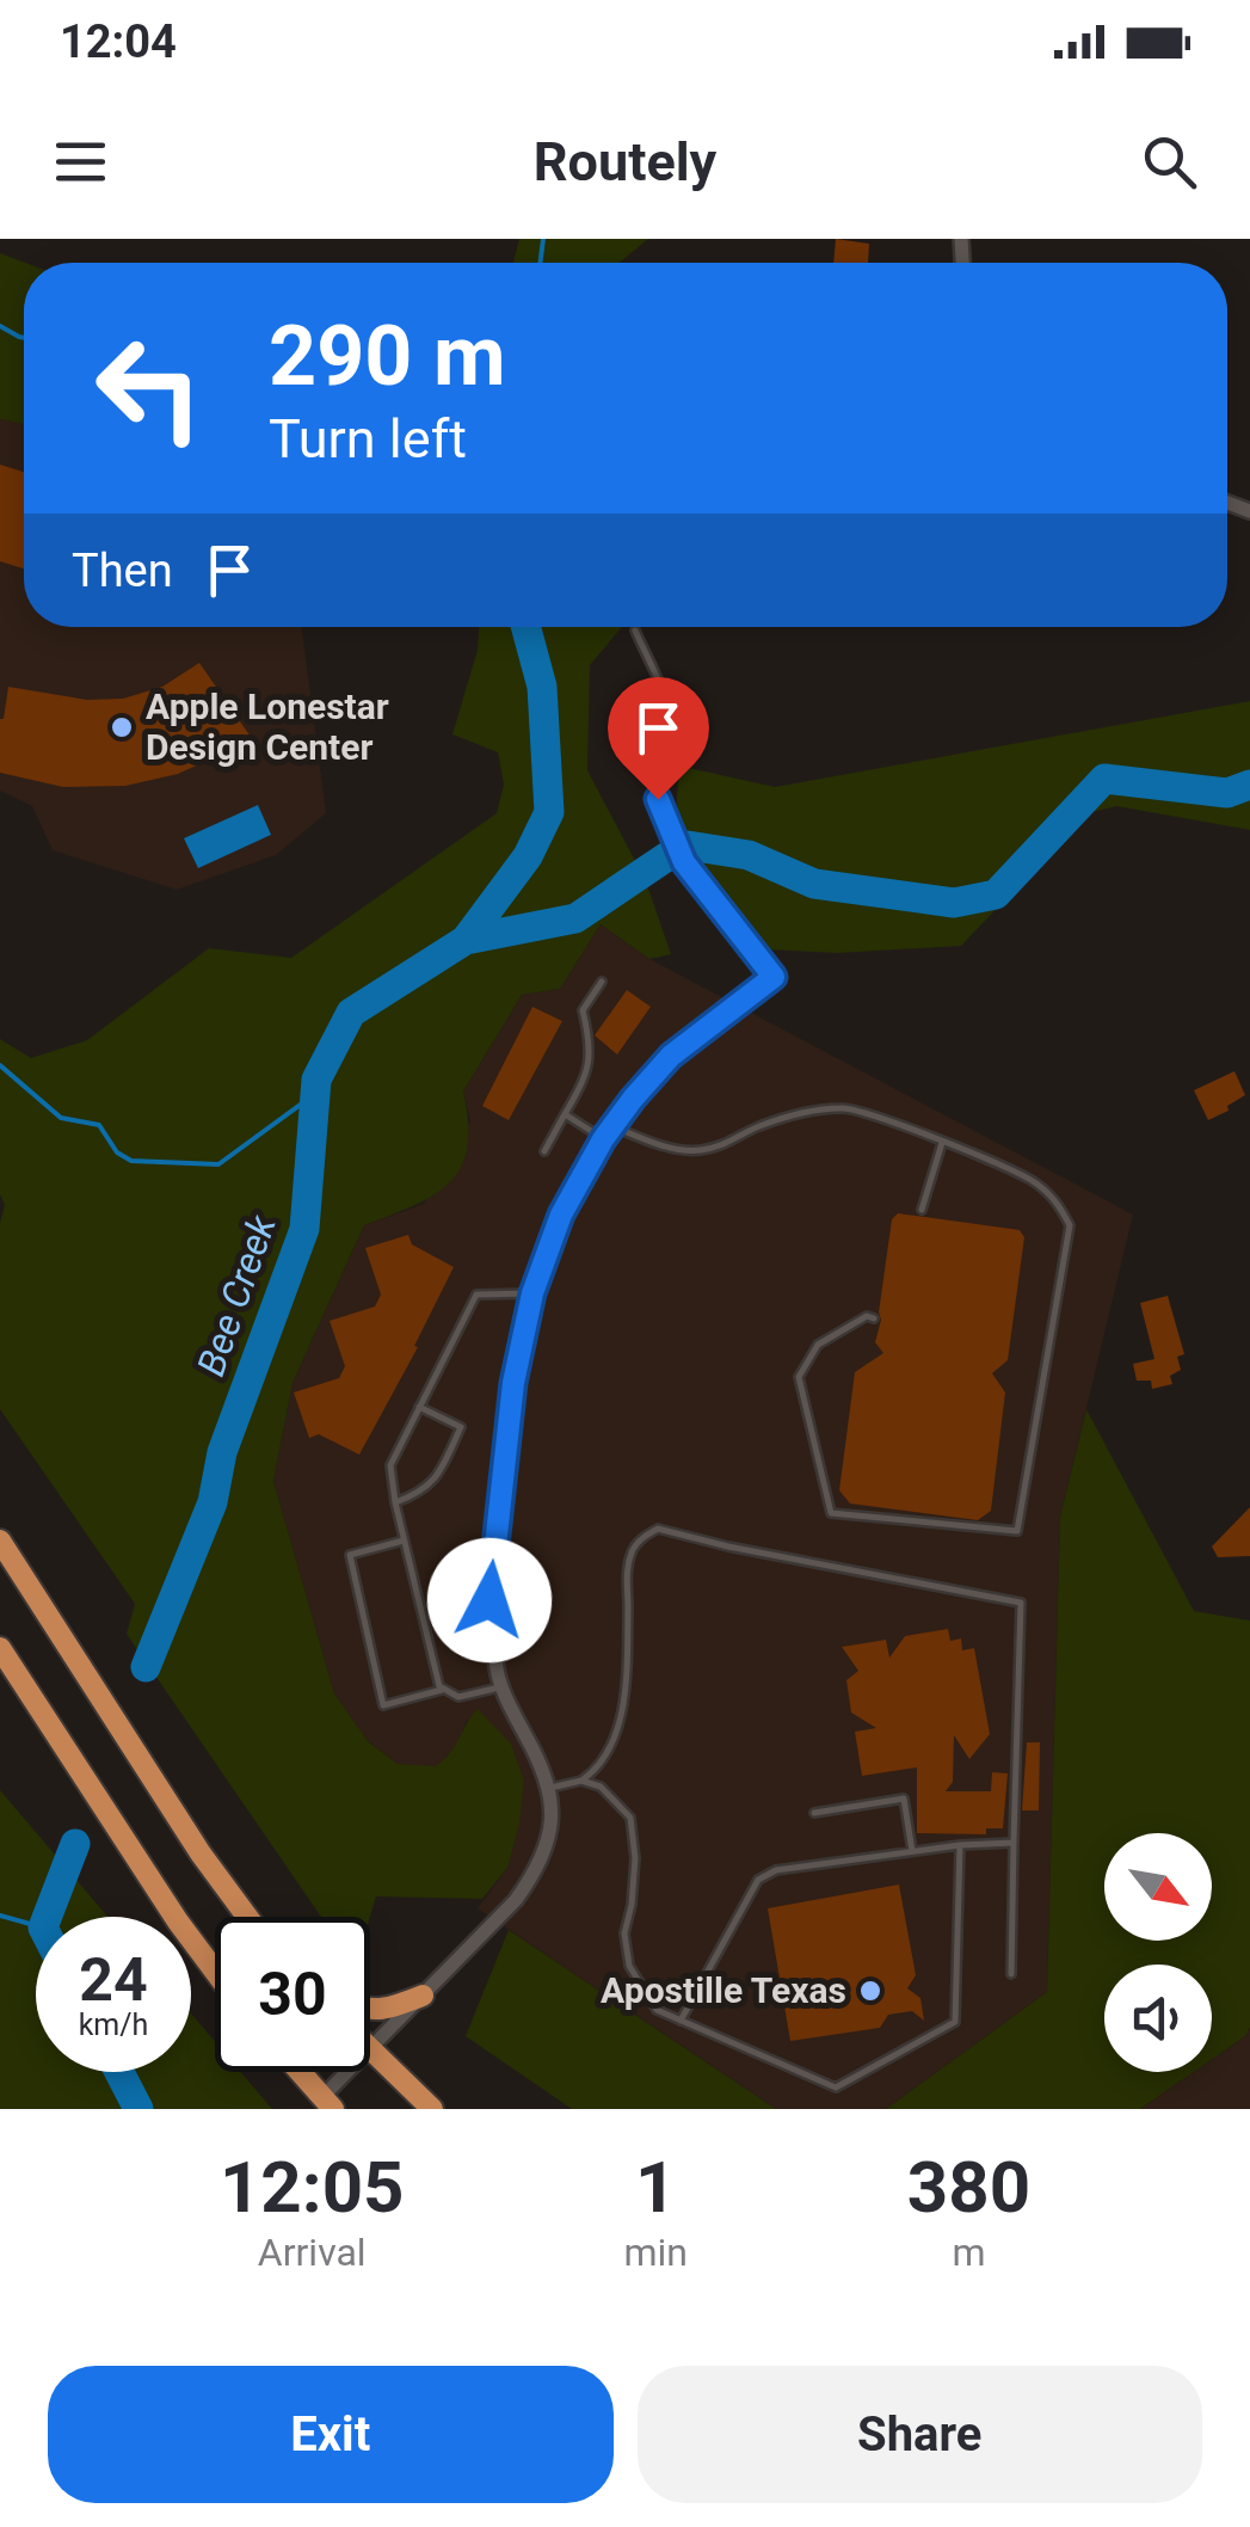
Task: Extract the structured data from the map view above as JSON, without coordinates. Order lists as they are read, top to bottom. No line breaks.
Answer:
{"water":["Bee Creek"],"places":["Apple Lonestar Design Center","Apostille Texas"],"north":"bottom right","page":{"status":"12:04","header":"Routely","turn":["290 m","Turn left"],"then":"Then","speed":"24 km/h","limit":"30","eta":["12:05","Arrival","1","min","380","m"],"buttons":["Exit","Share"]}}
